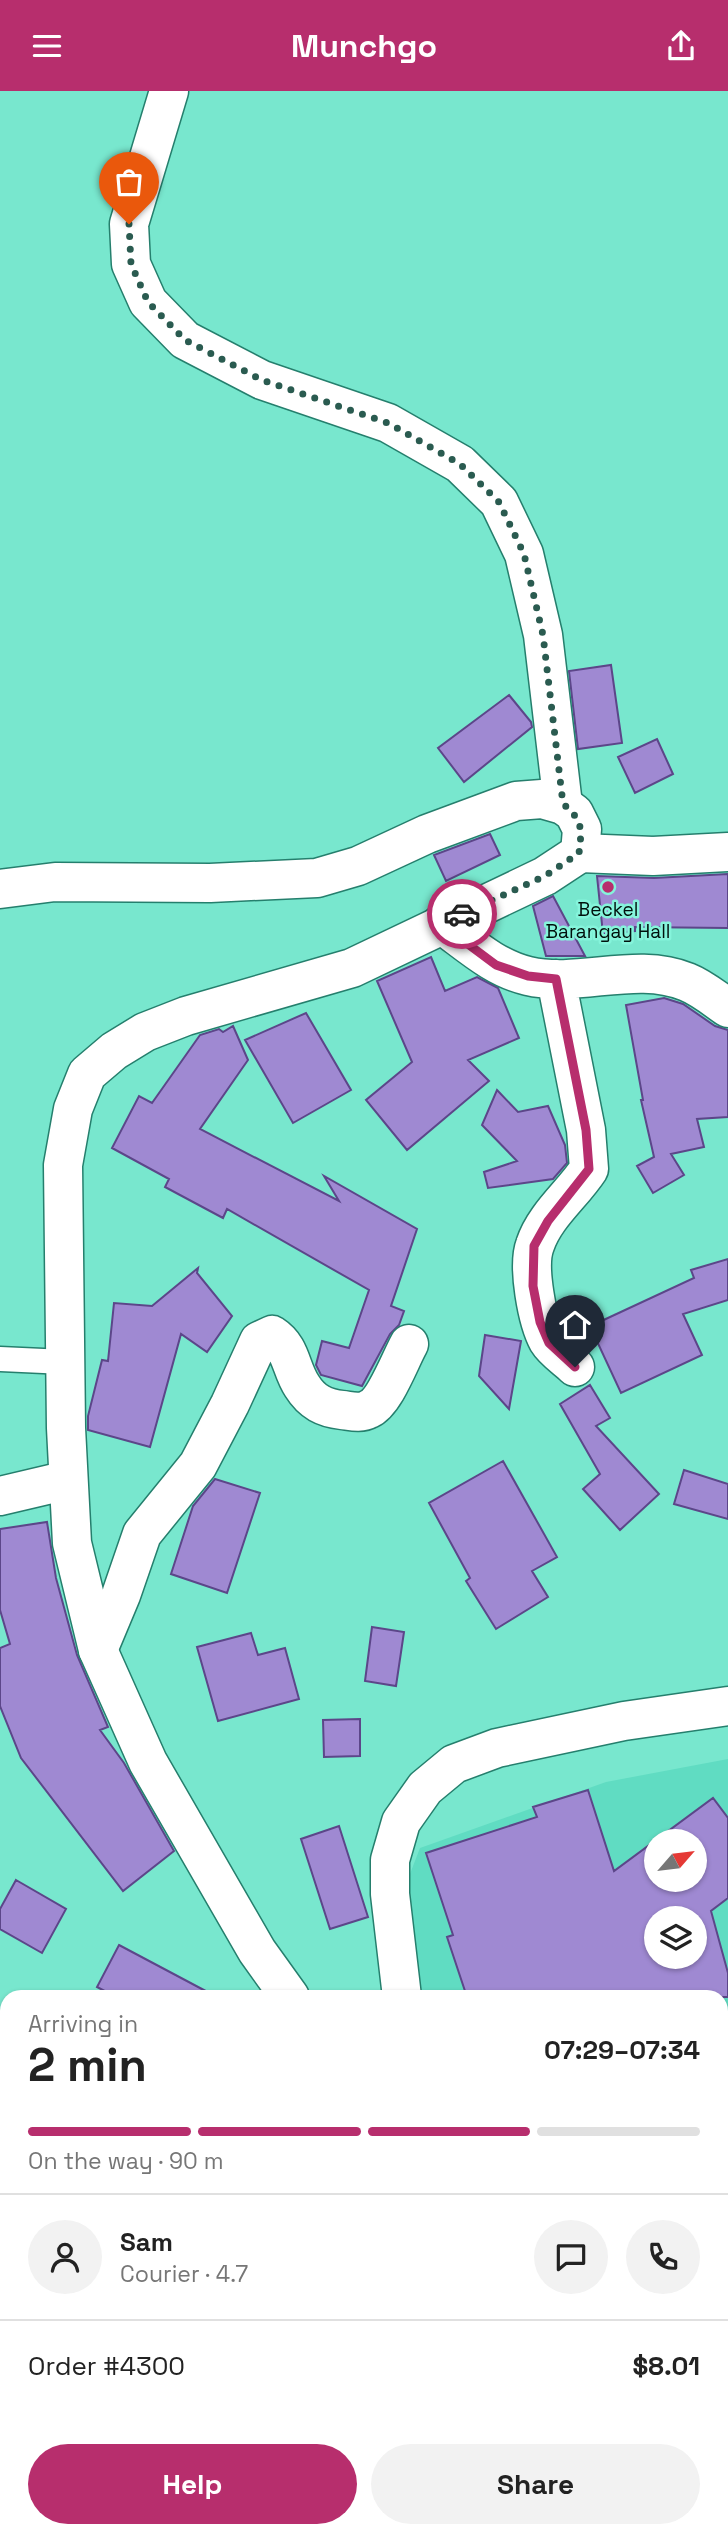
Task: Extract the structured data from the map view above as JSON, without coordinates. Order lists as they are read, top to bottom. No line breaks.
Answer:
{"places":["Beckel Barangay Hall"],"north":"top right","page":{"header":"Munchgo","heading":["2 min","Arriving in","07:29–07:34"],"panel":["Sam","Courier · 4.7","Order #4300","$8.01"],"bar":"On the way · 90 m","buttons":["Help","Share"]}}
